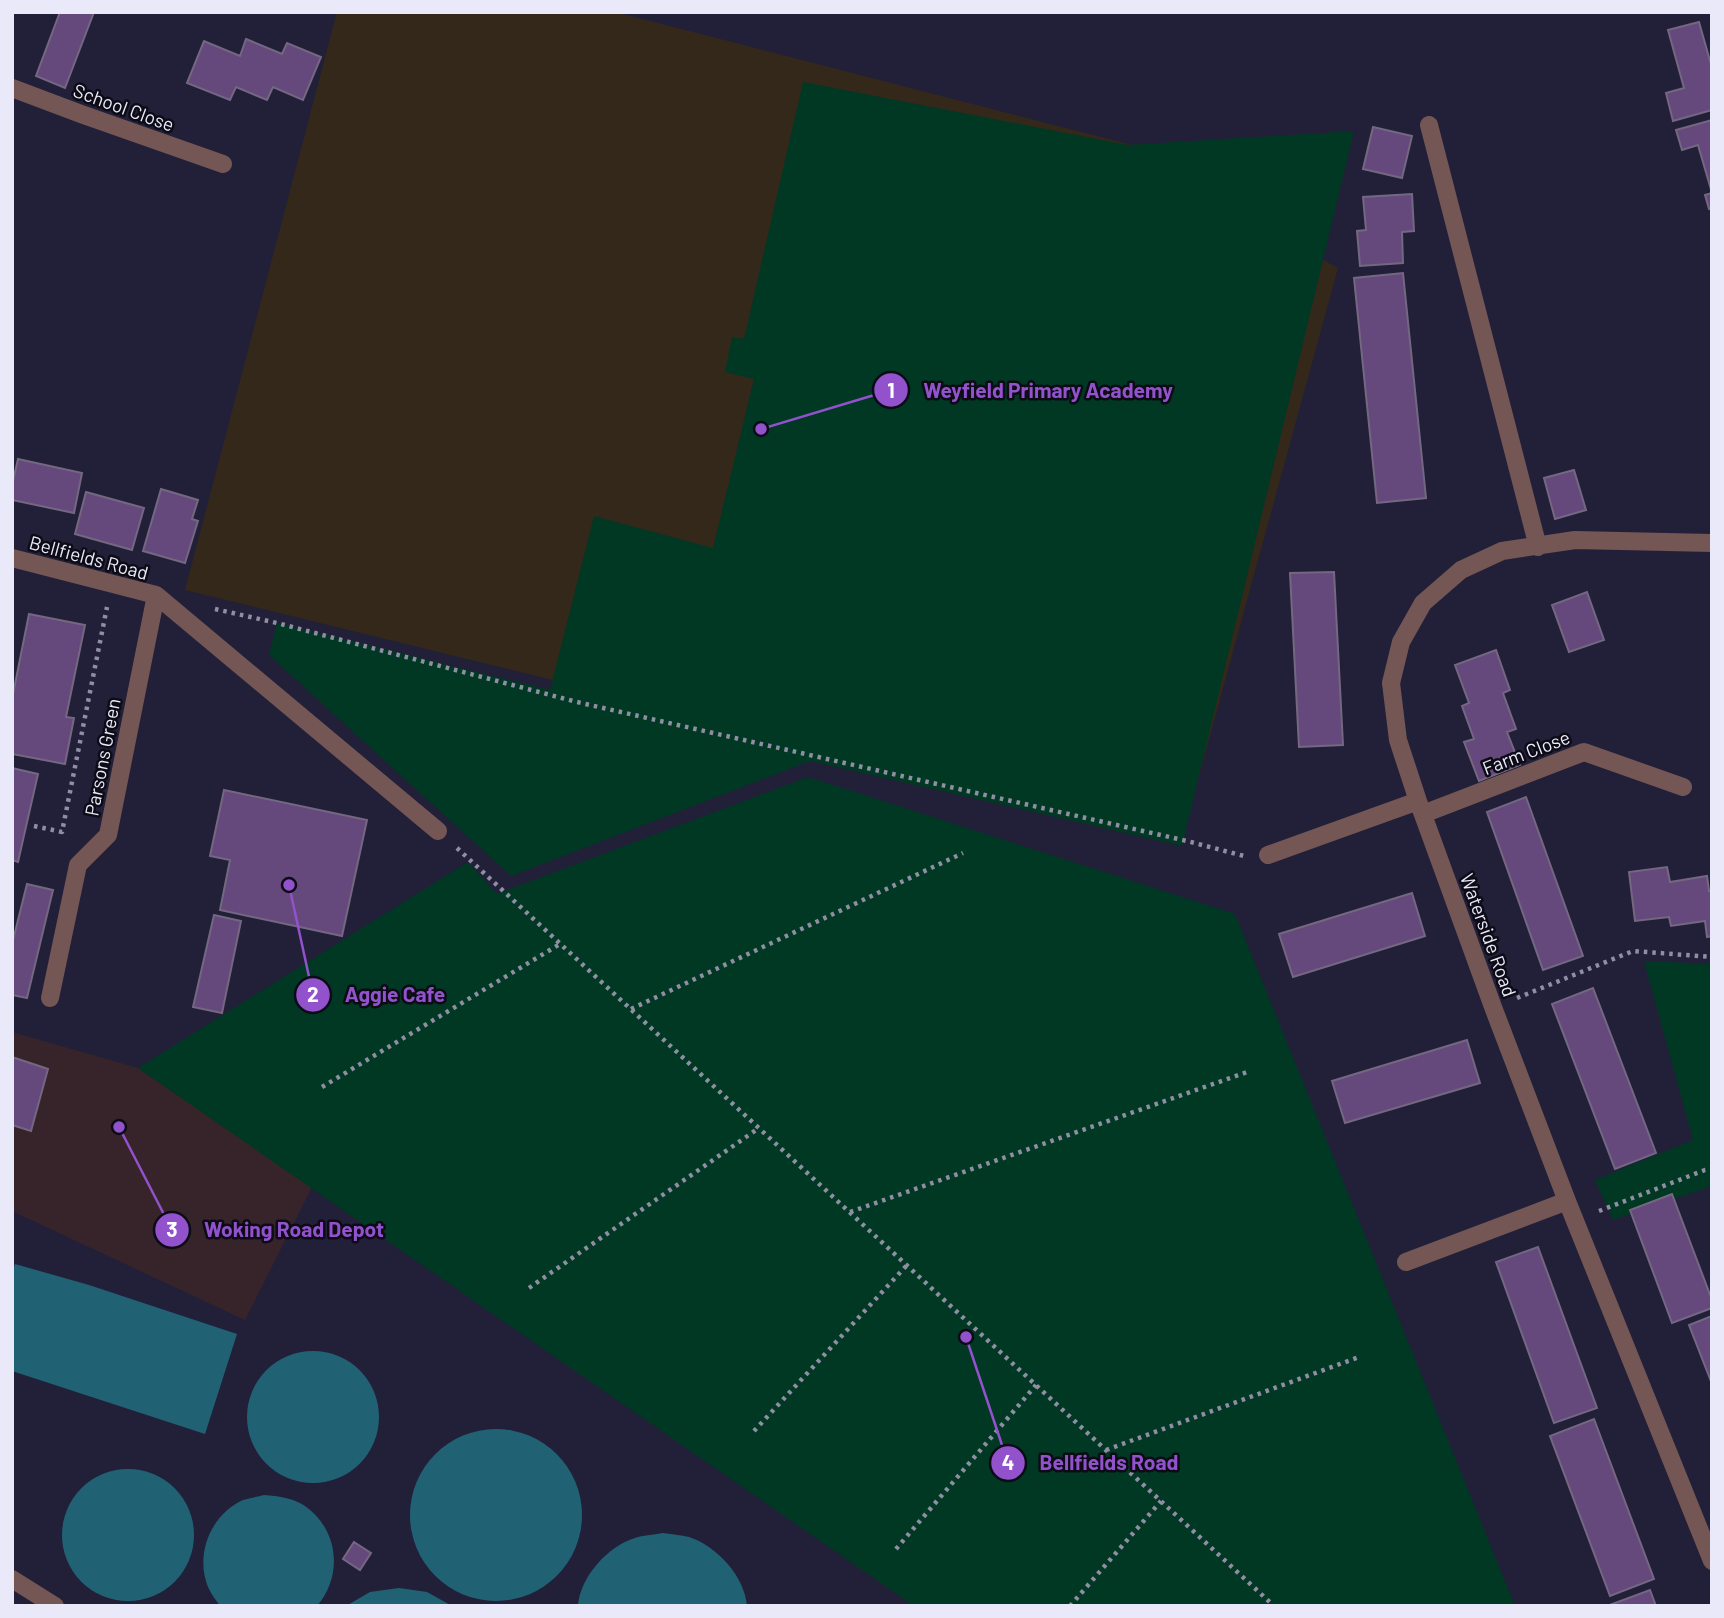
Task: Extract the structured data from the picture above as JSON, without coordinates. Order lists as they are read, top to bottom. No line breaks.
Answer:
{"streets":{"street":["School Close","Bellfields Road","Farm Close","Parsons Green","Waterside Road"]},"crossings":[["Bellfields Road","Parsons Green"],["Farm Close","Waterside Road"]],"places":["Weyfield Primary Academy","Aggie Cafe","Woking Road Depot","Bellfields Road"]}
